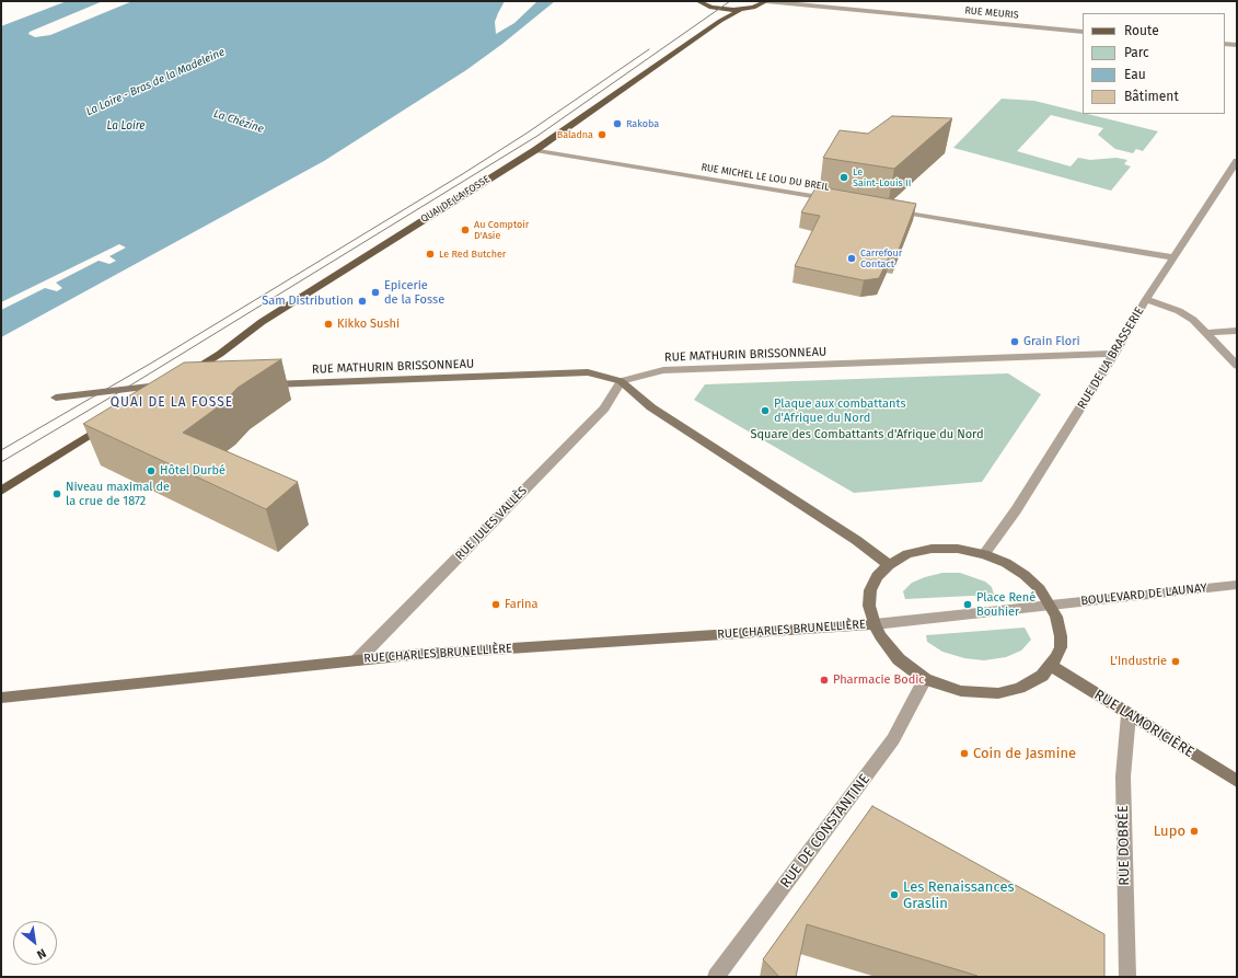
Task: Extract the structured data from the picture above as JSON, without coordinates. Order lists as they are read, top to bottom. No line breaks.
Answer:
{"streets":{"main road":["QUAI DE LA FOSSE","RUE MATHURIN BRISSONNEAU","RUE CHARLES BRUNELLIÈRE","RUE LAMORICIÈRE"],"street":["RUE MEURIS","RUE MICHEL LE LOU DU BREIL","RUE DE LA BRASSERIE","RUE JULES VALLÈS","BOULEVARD DE LAUNAY","RUE DE CONSTANTINE","RUE DOBRÉE"]},"crossings":[["RUE MICHEL LE LOU DU BREIL","QUAI DE LA FOSSE"],["RUE MATHURIN BRISSONNEAU","RUE DE LA BRASSERIE"],["RUE MATHURIN BRISSONNEAU","RUE JULES VALLÈS"],["RUE JULES VALLÈS","RUE CHARLES BRUNELLIÈRE"],["BOULEVARD DE LAUNAY","RUE CHARLES BRUNELLIÈRE"],["RUE LAMORICIÈRE","RUE DOBRÉE"]],"districts":["QUAI DE LA FOSSE"],"water":["La Loire - Bras de la Madeleine","La Chézine","La Loire"],"parks":["Square des Combattants d'Afrique du Nord"],"places":["Rakoba","Baladna","Le Saint-Louis II","Au Comptoir D'Asie","Le Red Butcher","Carrefour Contact","Epicerie de la Fosse","Sam Distribution","Kikko Sushi","Grain Flori","Plaque aux combattants d'Afrique du Nord","Hôtel Durbé","Niveau maximal de la crue de 1872","Farina","Place René Bouhier","L'Industrie","Pharmacie Bodic","Coin de Jasmine","Lupo","Les Renaissances Graslin"],"legend":["Route","Parc","Eau","Bâtiment"],"north":"bottom right"}
